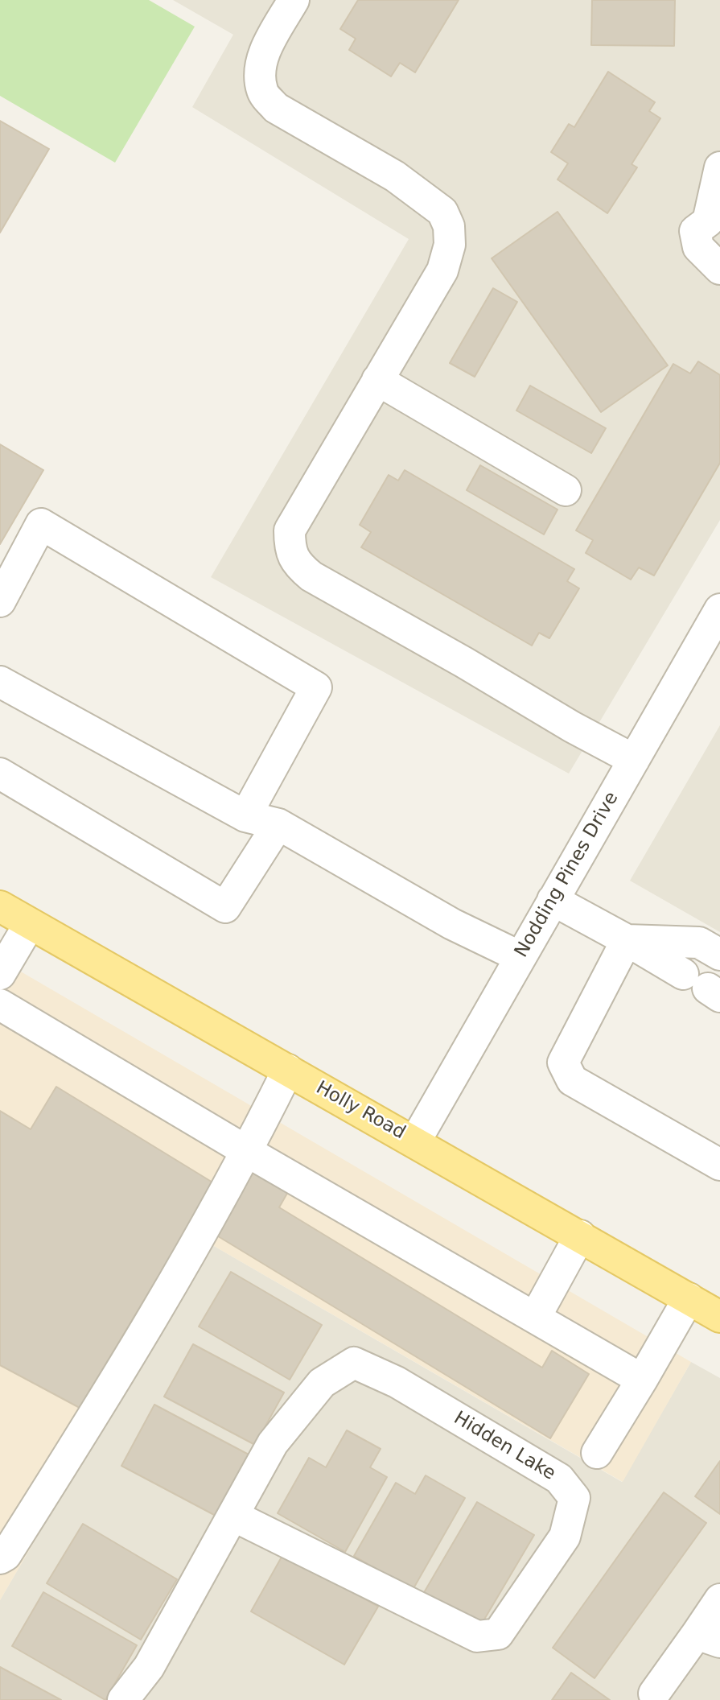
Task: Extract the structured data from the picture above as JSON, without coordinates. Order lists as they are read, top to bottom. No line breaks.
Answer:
{"streets":{"main road":["Holly Road"],"street":["Nodding Pines Drive","Hidden Lake"]},"crossings":[["Nodding Pines Drive","Holly Road"]]}
